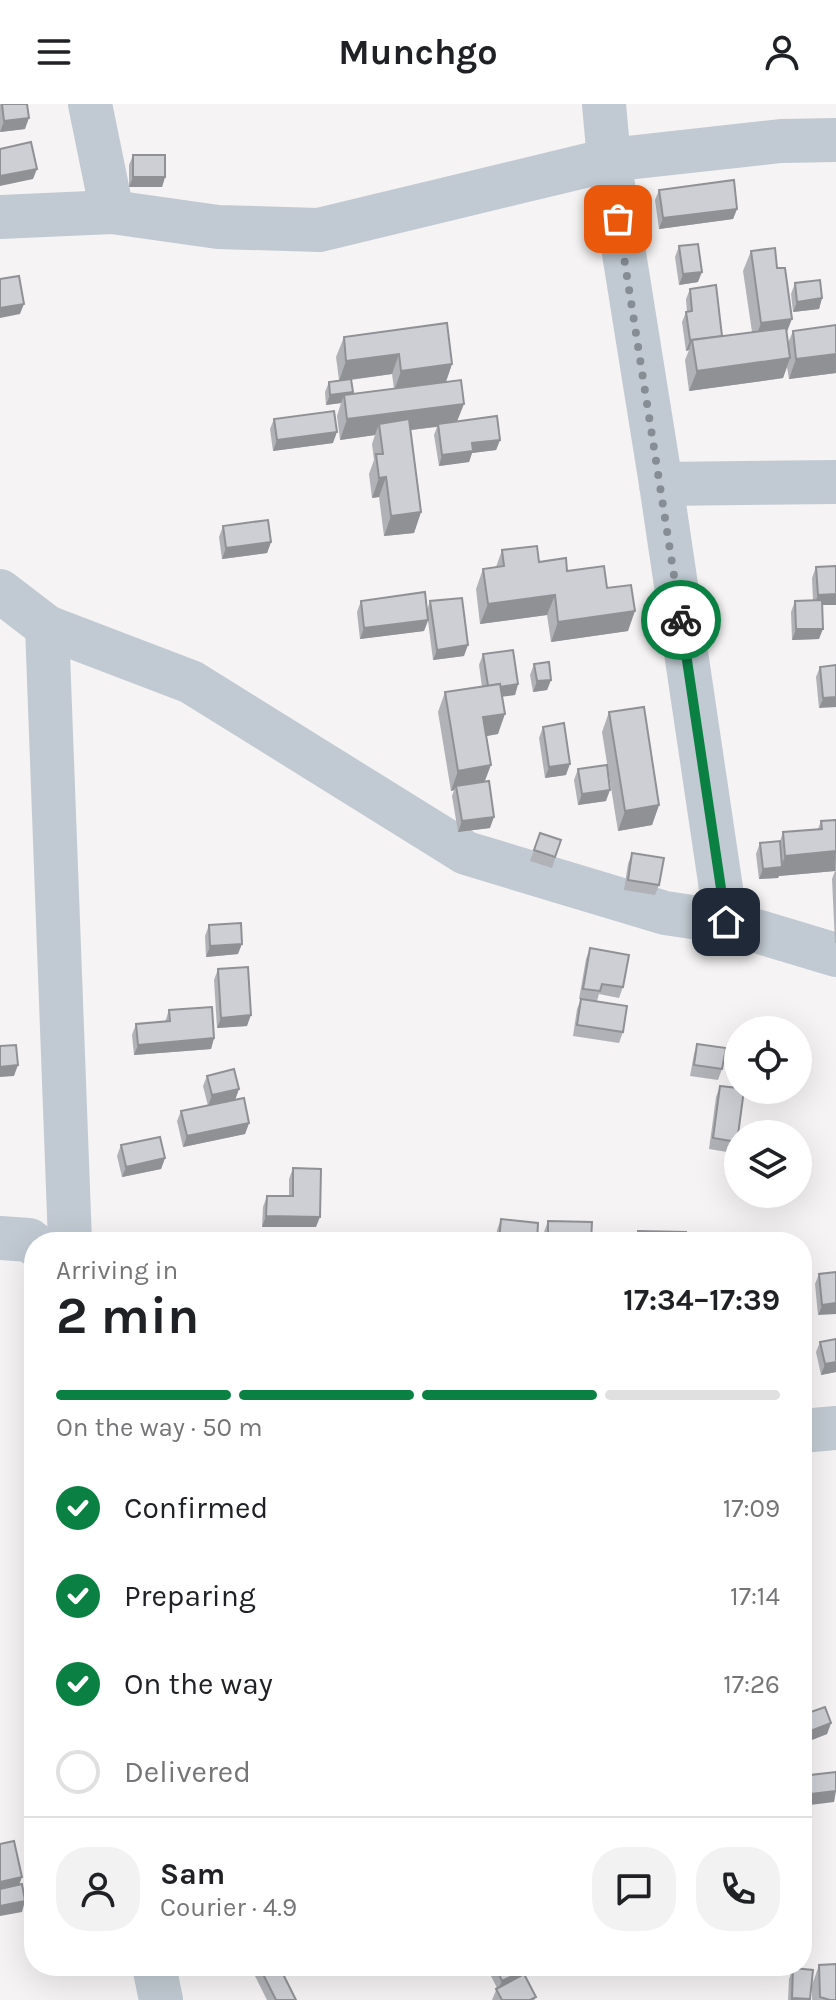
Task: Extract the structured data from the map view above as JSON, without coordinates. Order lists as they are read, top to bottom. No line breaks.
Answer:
{"page":{"header":"Munchgo","heading":["2 min","Arriving in","17:34–17:39"],"panel":["Sam","Courier · 4.9"],"bar":"On the way · 50 m","list":[["Confirmed","17:09"],["Preparing","17:14"],["On the way","17:26"],"Delivered"]}}
